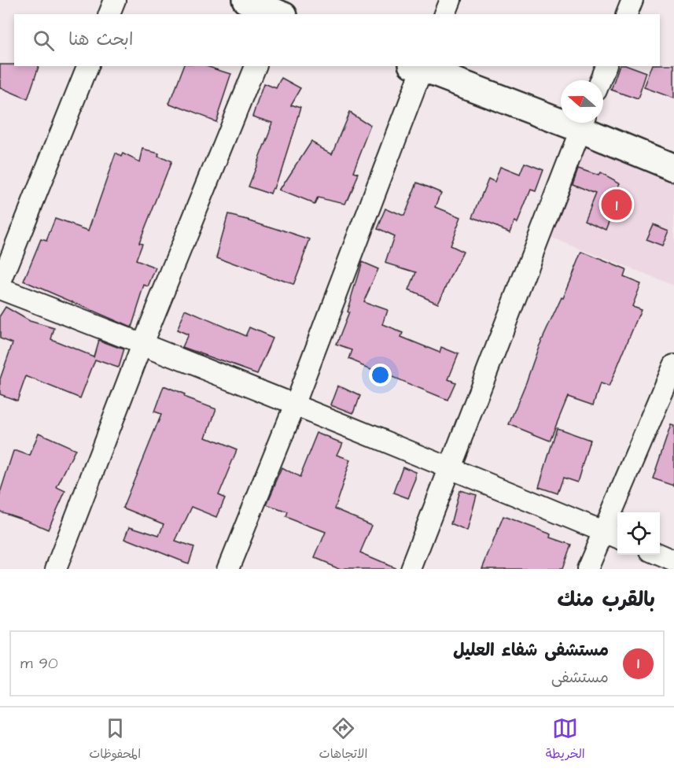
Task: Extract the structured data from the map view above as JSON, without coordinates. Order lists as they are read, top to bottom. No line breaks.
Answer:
{"north":"left","page":{"search":"ابحث هنا","pins":"1","heading":"بالقرب منك","list":[{"mark":"1","name":"مستشفى شفاء العليل","note":"مستشفى","value":"90 m"}],"nav":["الخريطة","الاتجاهات","المحفوظات"]}}
